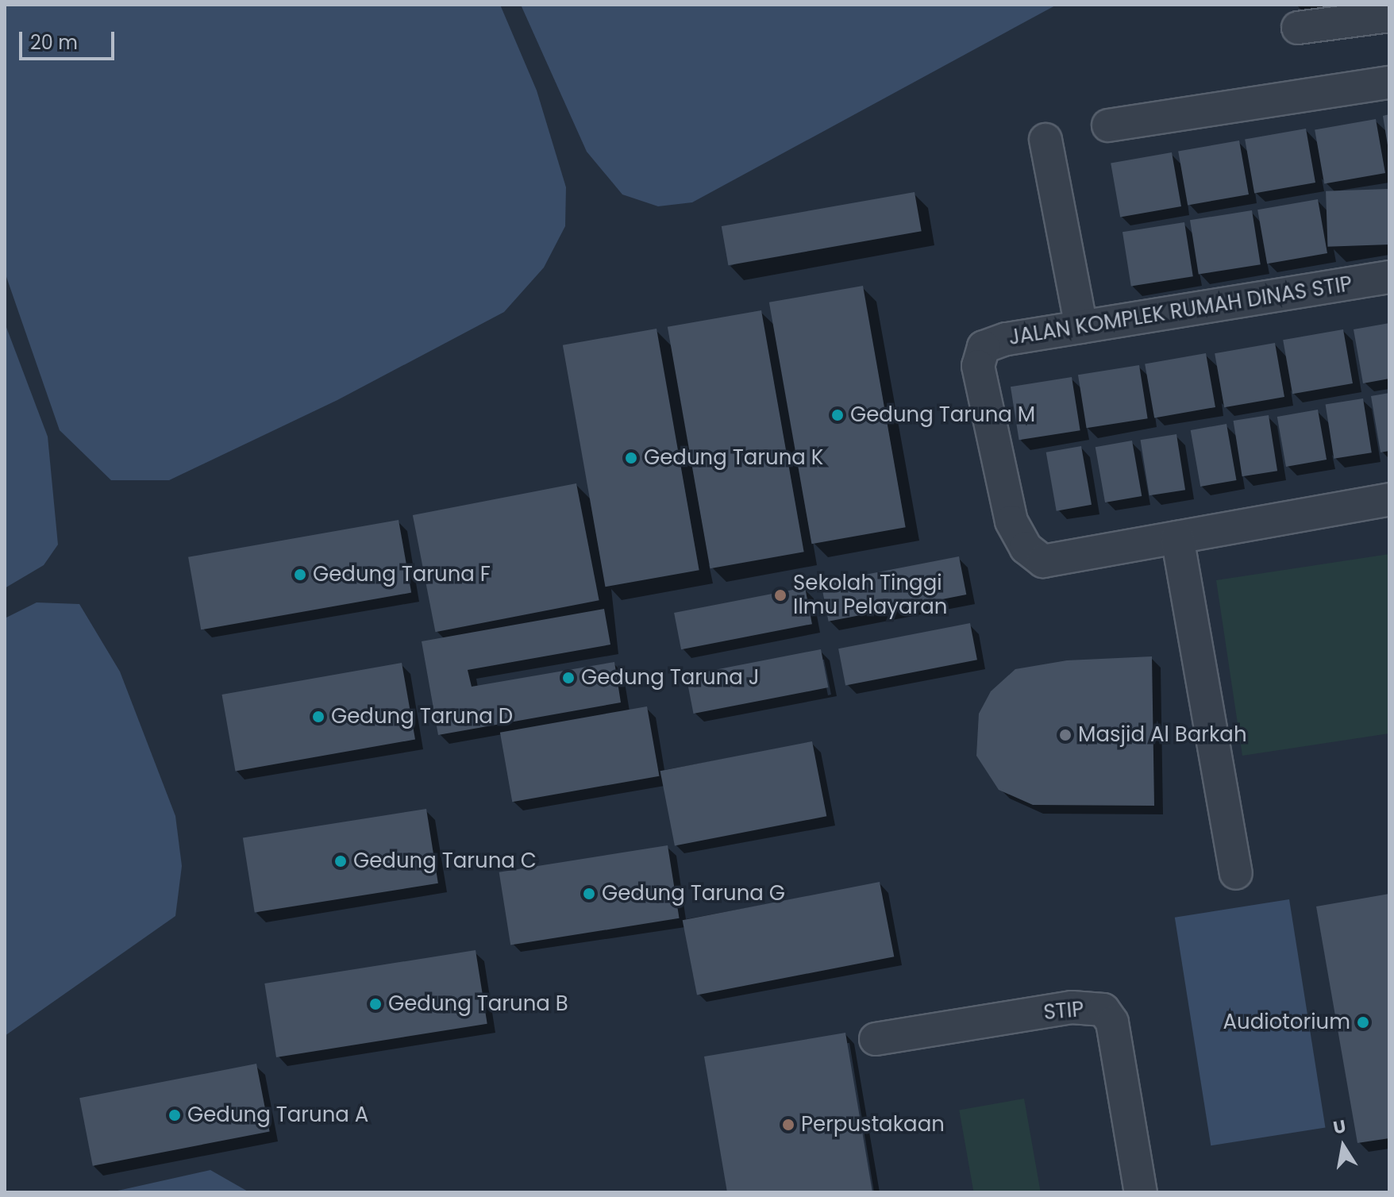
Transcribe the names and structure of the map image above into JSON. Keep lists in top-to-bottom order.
{
  "streets": {
    "street": ["JALAN KOMPLEK RUMAH DINAS STIP", "STIP"]
  },
  "places": [
    "Gedung Taruna M",
    "Gedung Taruna K",
    "Gedung Taruna F",
    "Sekolah Tinggi Ilmu Pelayaran",
    "Gedung Taruna J",
    "Gedung Taruna D",
    "Masjid Al Barkah",
    "Gedung Taruna C",
    "Gedung Taruna G",
    "Gedung Taruna B",
    "Audiotorium",
    "Gedung Taruna A",
    "Perpustakaan"
  ],
  "scale_bar": "20 m",
  "north": "top"
}
